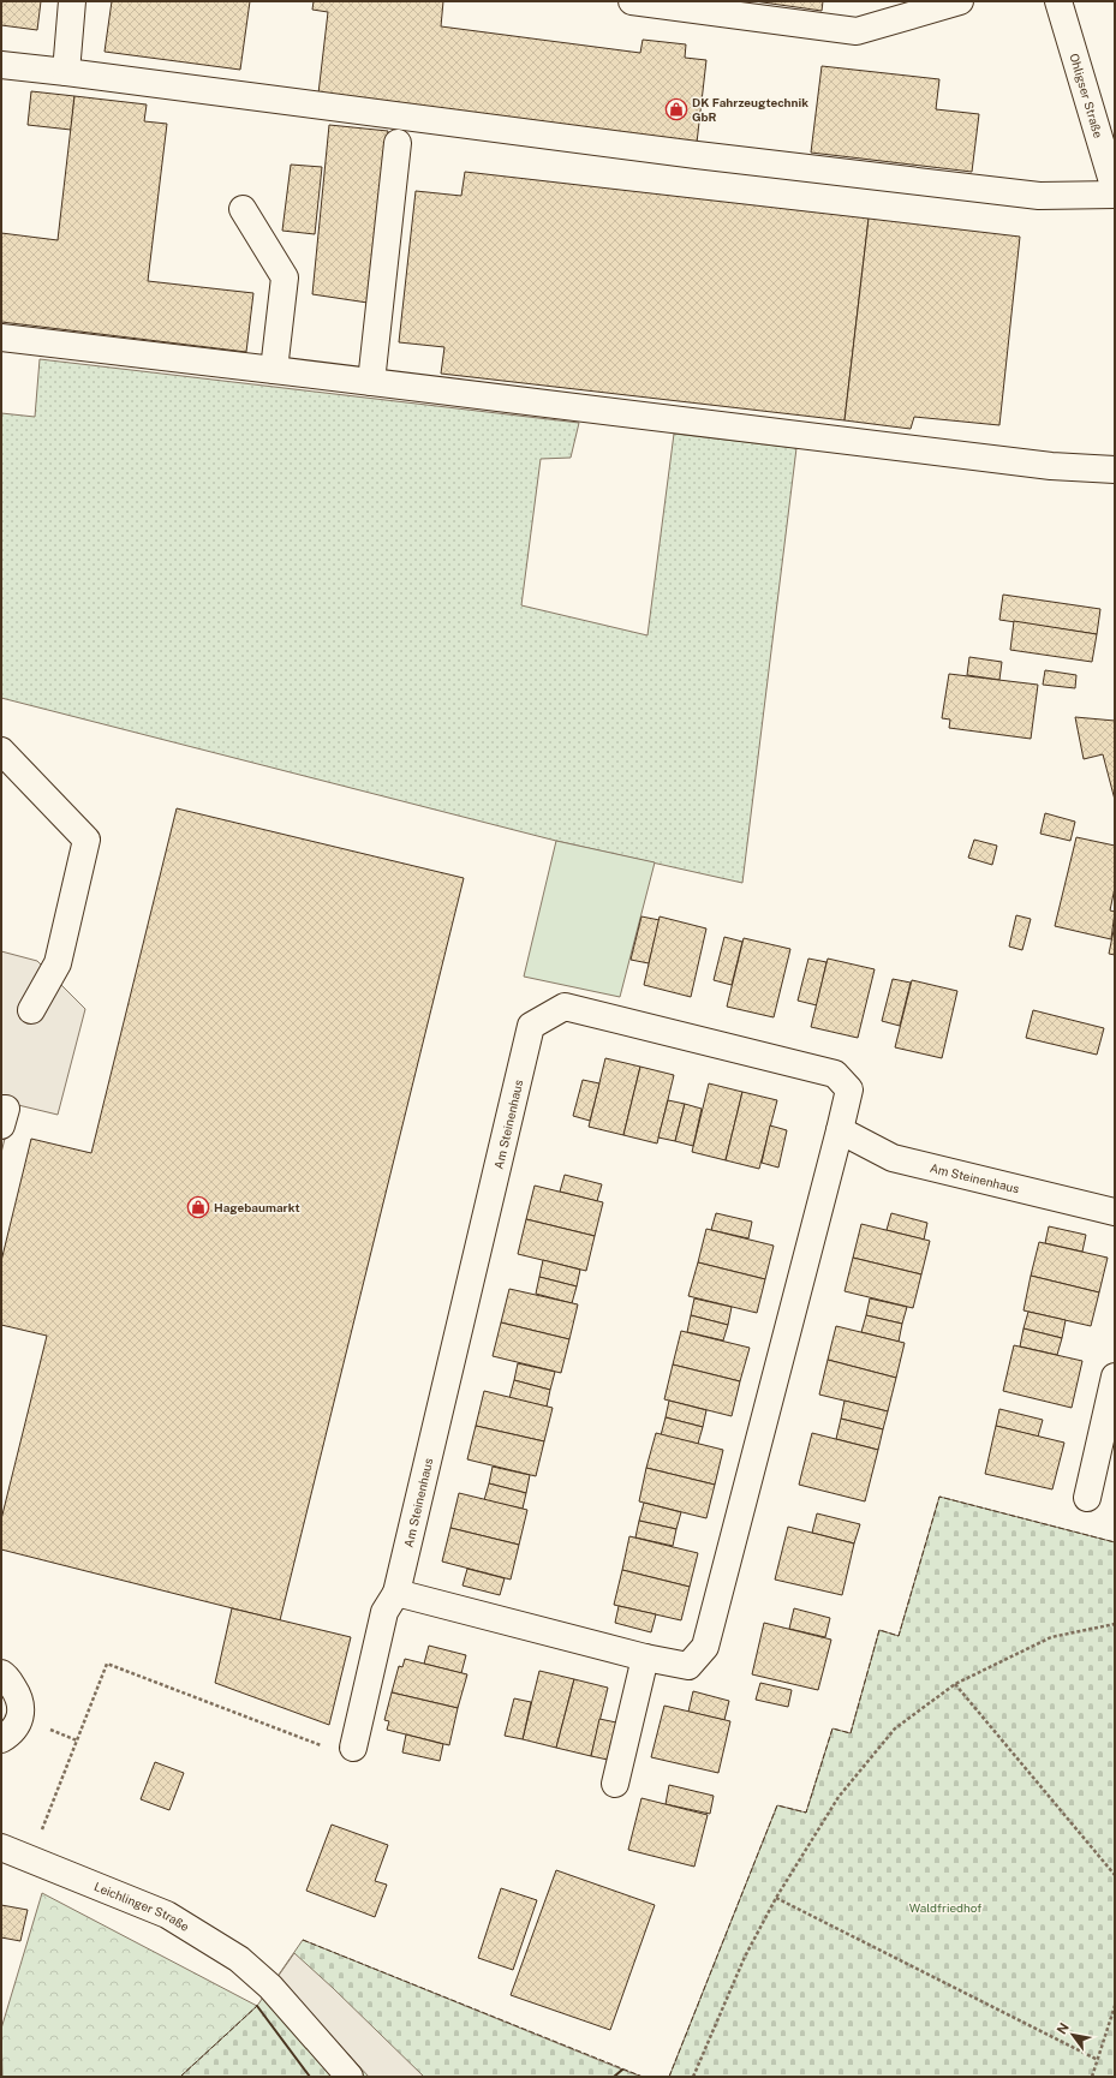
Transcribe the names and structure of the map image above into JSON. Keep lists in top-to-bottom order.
{
  "streets": {
    "street": ["Ohligser Straße", "Am Steinenhaus", "Leichlinger Straße"]
  },
  "parks": ["Waldfriedhof"],
  "places": {
    "shop": ["DK Fahrzeugtechnik GbR", "Hagebaumarkt"]
  },
  "north": "top left"
}
